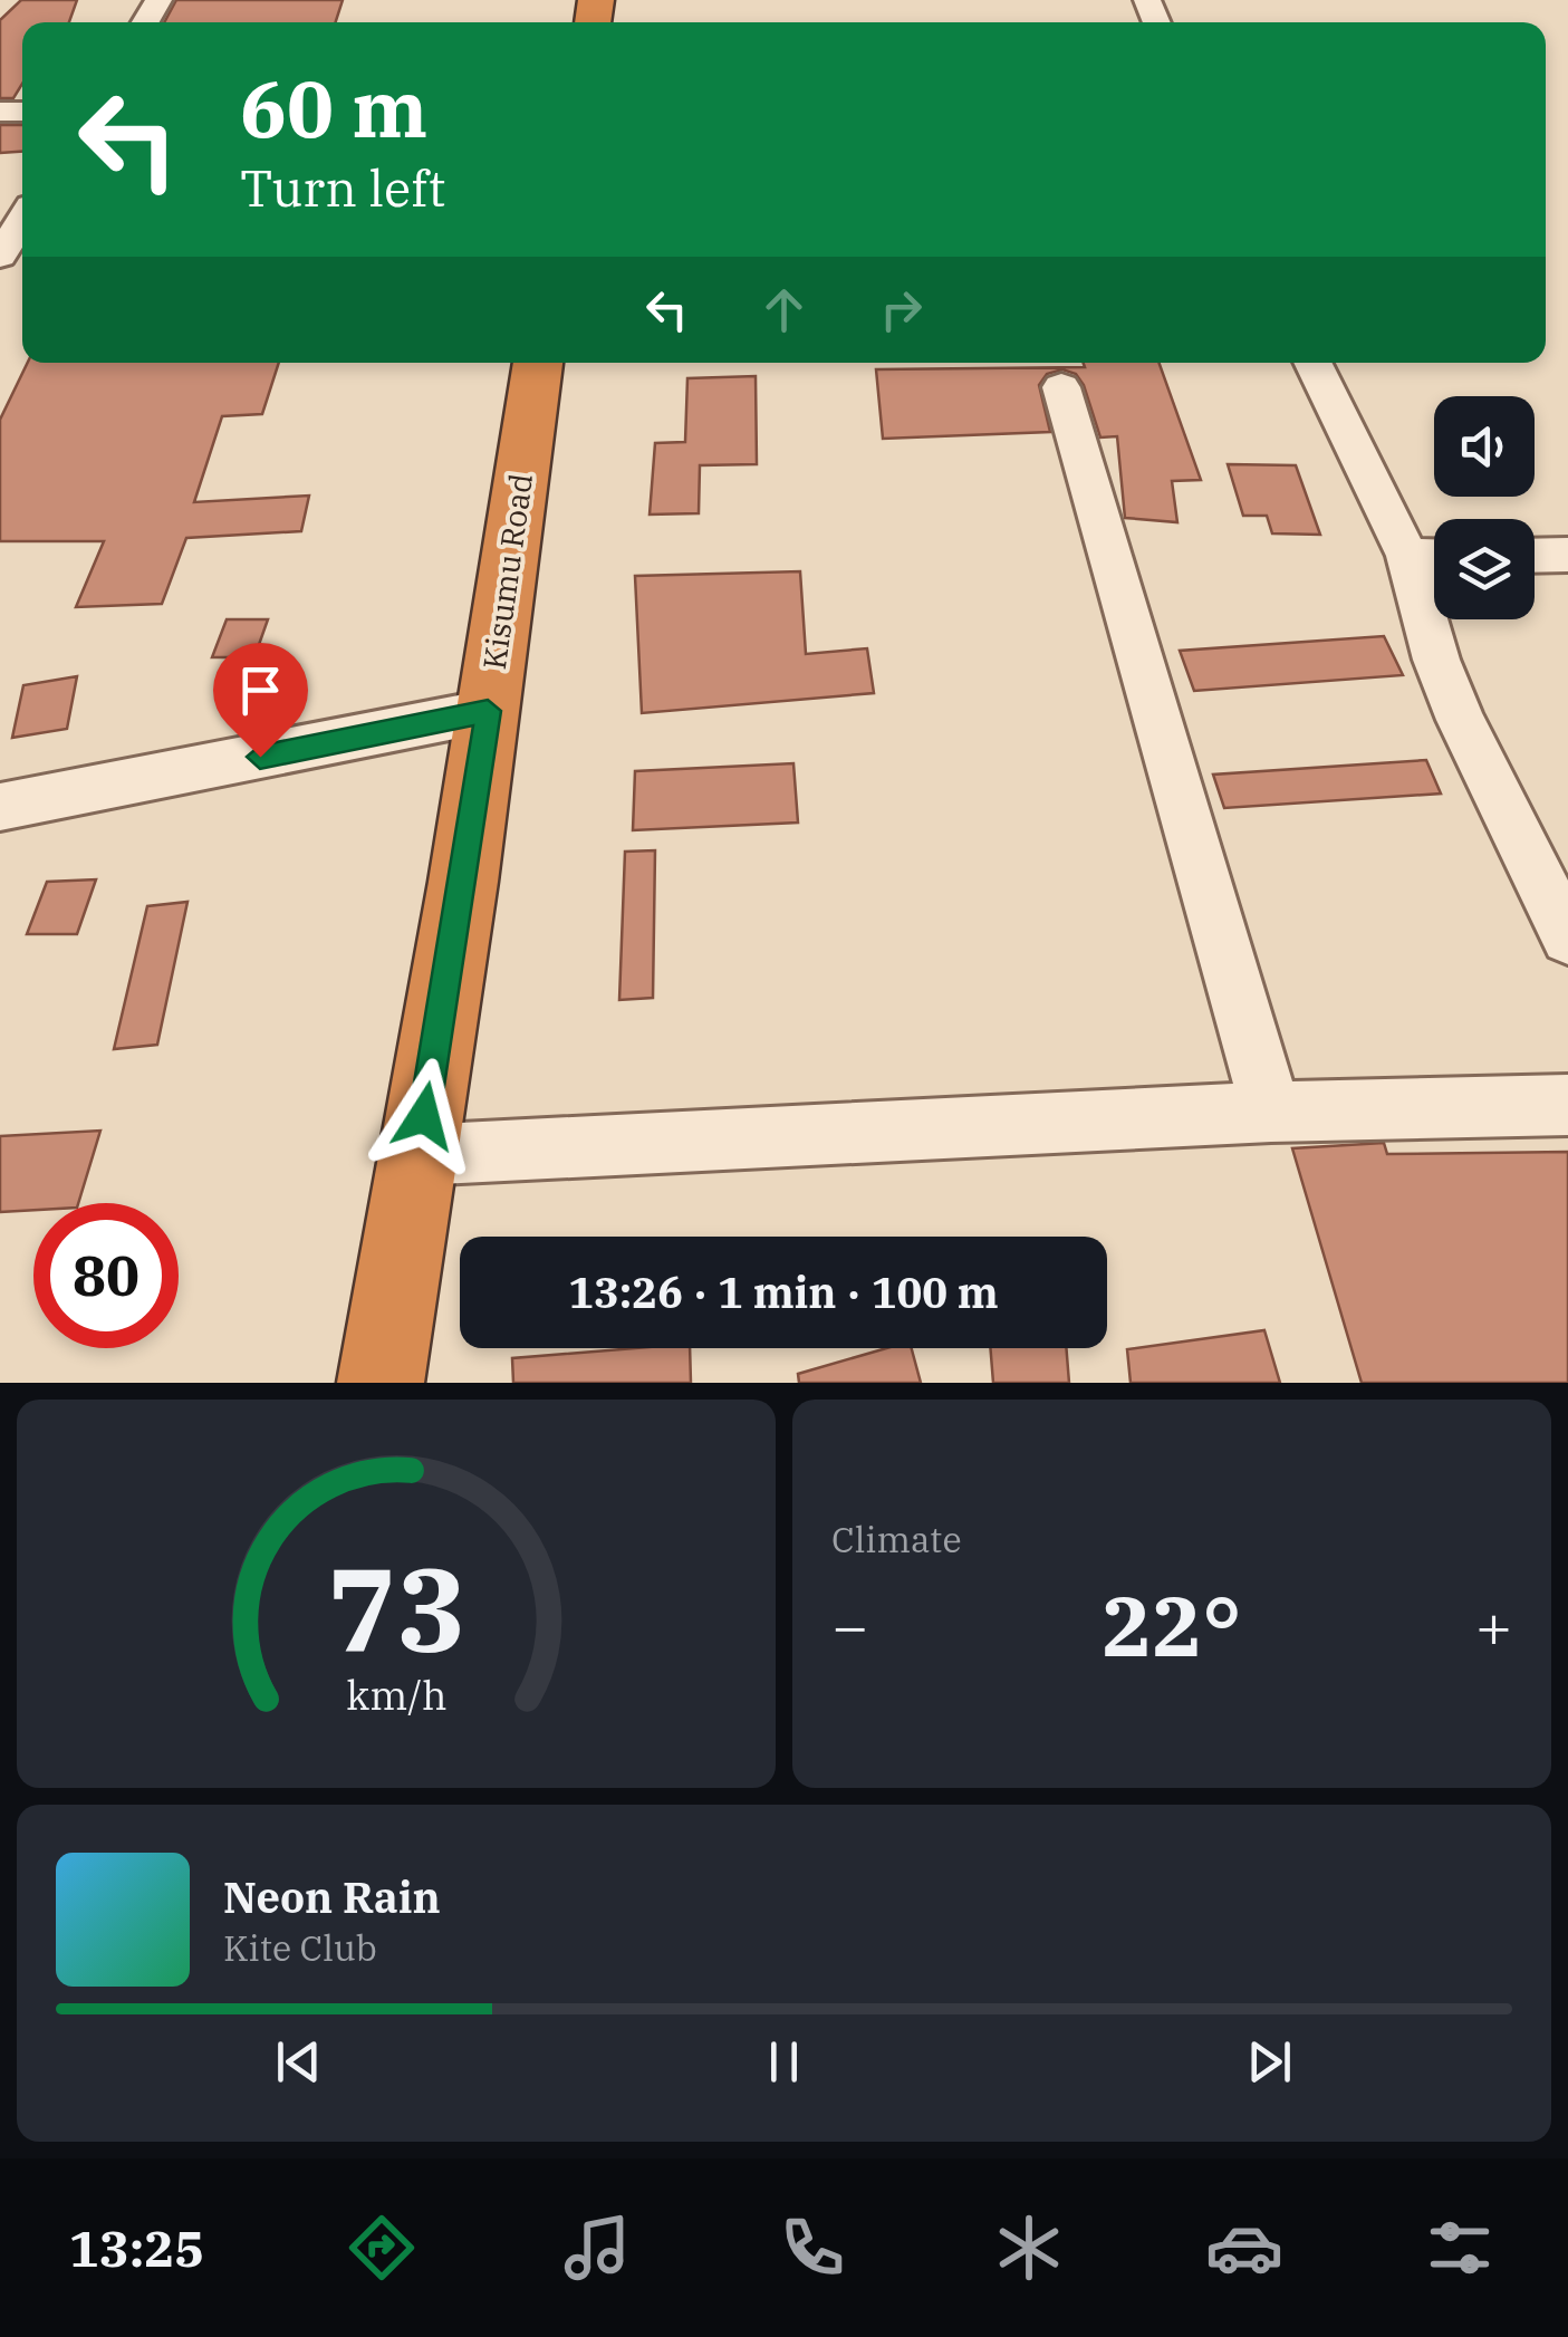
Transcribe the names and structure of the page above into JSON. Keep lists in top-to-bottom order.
{
  "streets": {
    "highway": ["Kisumu Road"]
  },
  "page": {
    "turn": ["60 m", "Turn left"],
    "limit": "80",
    "trip": "13:26 · 1 min · 100 m",
    "tile": "Climate",
    "heat": ["−", "22°", "+"],
    "song": ["Neon Rain", "Kite Club"],
    "tabs": "13:25",
    "gauge": ["73", "km/h"]
  }
}
